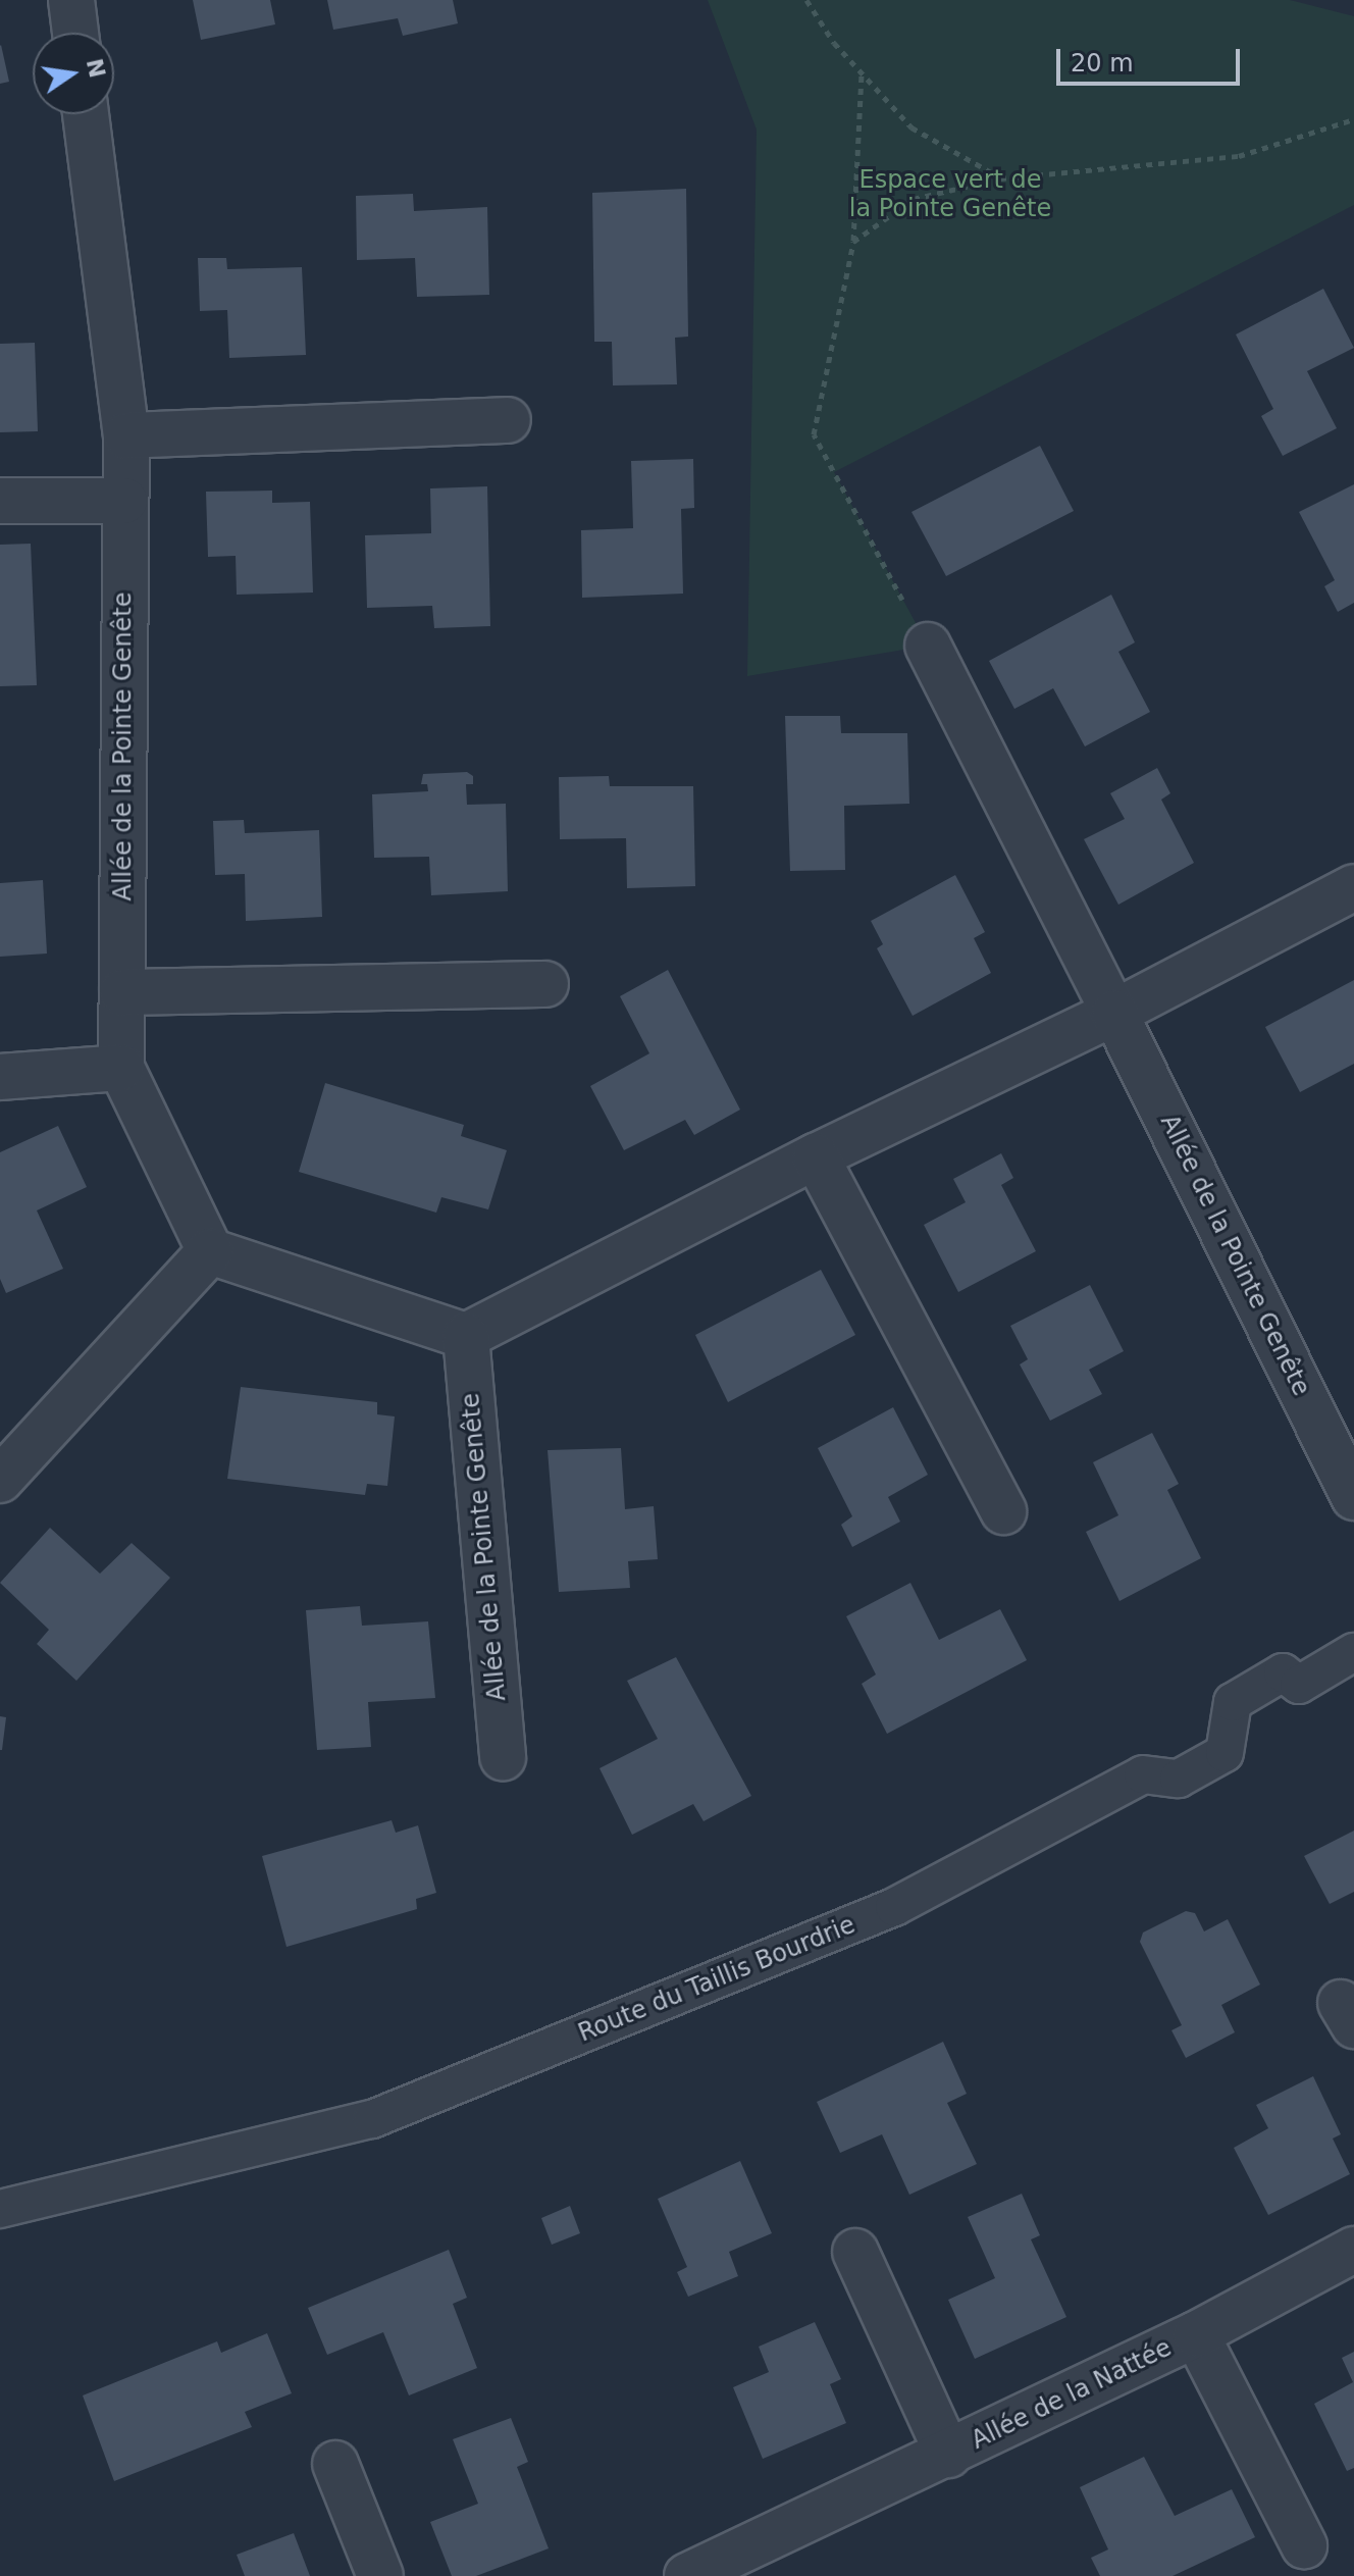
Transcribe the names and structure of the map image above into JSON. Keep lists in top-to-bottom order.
{
  "streets": {
    "street": ["Allée de la Pointe Genête", "Route du Taillis Bourdrie", "Allée de la Nattée"]
  },
  "parks": ["Espace vert de la Pointe Genête"],
  "scale_bar": "20 m",
  "north": "right"
}
